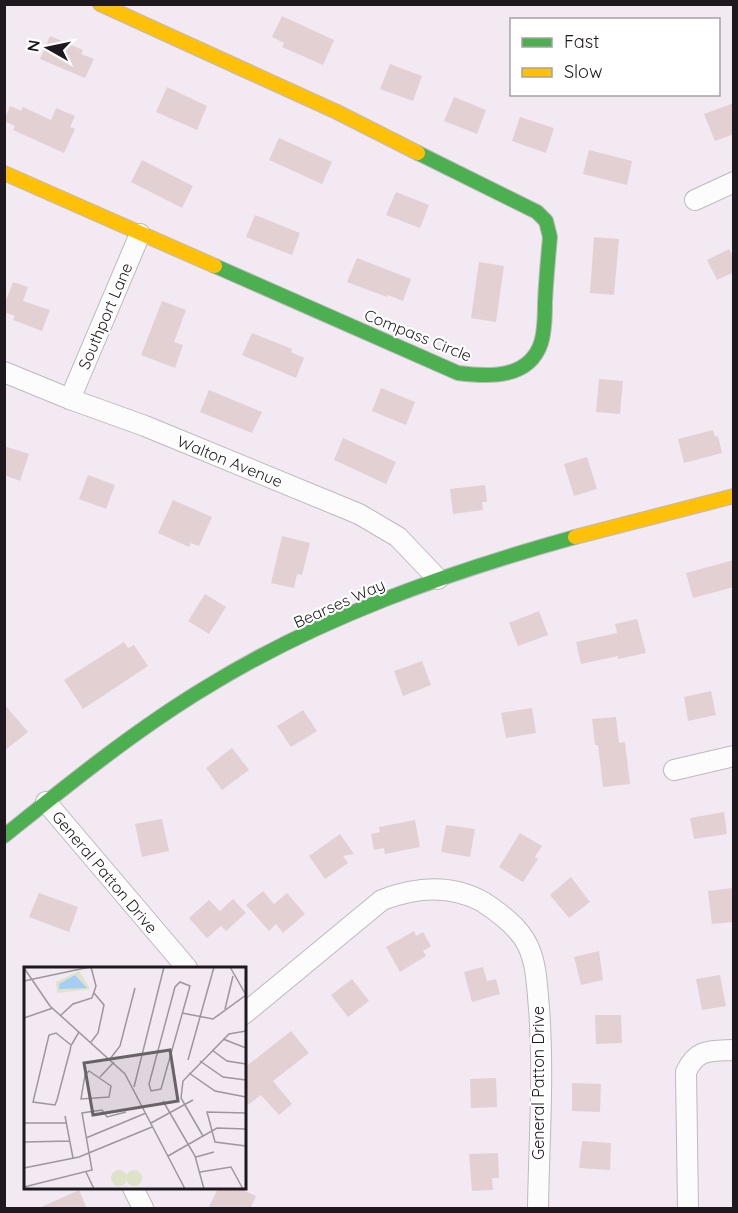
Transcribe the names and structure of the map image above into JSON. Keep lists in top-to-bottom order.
{
  "streets": {
    "street": [
      "Southport Lane",
      "Compass Circle",
      "Walton Avenue",
      "Bearses Way",
      "General Patton Drive"
    ]
  },
  "crossings": [
    ["Southport Lane", "Compass Circle"],
    ["Southport Lane", "Walton Avenue"],
    ["Walton Avenue", "Bearses Way"],
    ["Bearses Way", "General Patton Drive"]
  ],
  "legend": ["Fast", "Slow"],
  "north": "left"
}
